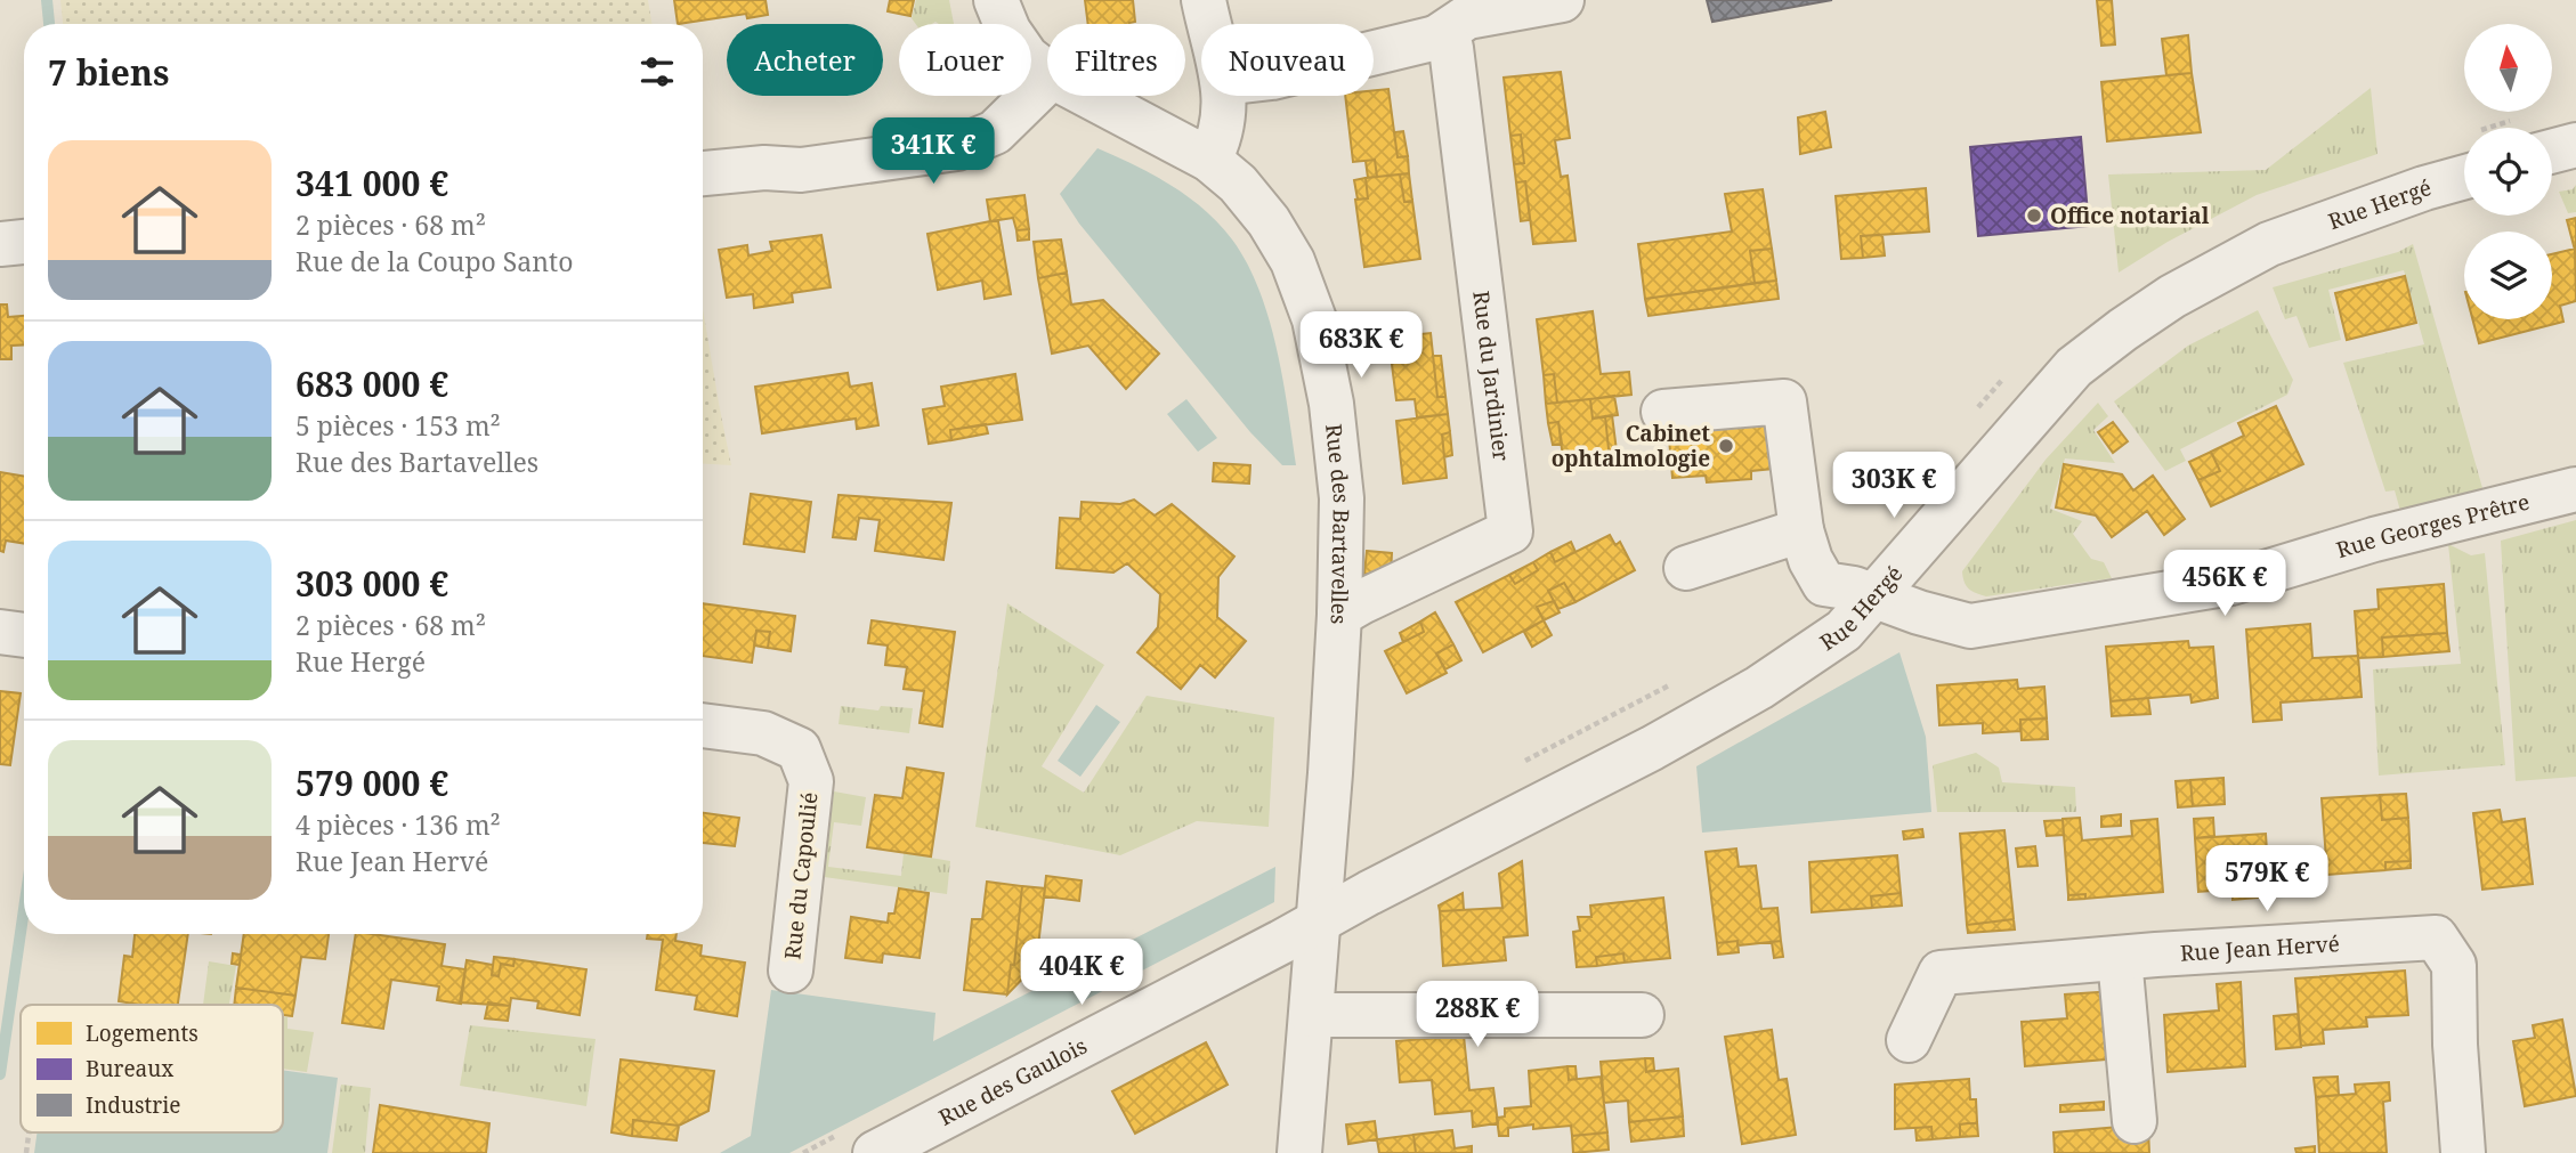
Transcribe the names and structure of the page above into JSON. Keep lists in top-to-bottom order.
{
  "streets": {
    "street": [
      "Rue Hergé",
      "Rue du Jardinier",
      "Rue des Bartavelles",
      "Rue Georges Prêtre",
      "Rue du Capoulié",
      "Rue Jean Hervé",
      "Rue des Gaulois"
    ]
  },
  "crossings": [
    ["Rue Hergé", "Rue des Bartavelles"],
    ["Rue Hergé", "Rue Georges Prêtre"],
    ["Rue Hergé", "Rue des Gaulois"],
    ["Rue du Jardinier", "Rue des Bartavelles"],
    ["Rue des Bartavelles", "Rue des Gaulois"]
  ],
  "places": ["Office notarial", "Cabinet ophtalmologie"],
  "legend": ["Logements", "Bureaux", "Industrie"],
  "north": "top",
  "page": {
    "chip": [
      "Acheter",
      "Louer",
      "Filtres",
      "Nouveau"
    ],
    "heading": "7 biens",
    "price": [
      "341K €",
      "683K €",
      "303K €",
      "456K €",
      "579K €",
      "404K €",
      "288K €"
    ],
    "list": [
      {
        "name": "341 000 €",
        "note": "2 pièces · 68 m² · Rue de la Coupo Santo"
      },
      {
        "name": "683 000 €",
        "note": "5 pièces · 153 m² · Rue des Bartavelles"
      },
      {
        "name": "303 000 €",
        "note": "2 pièces · 68 m² · Rue Hergé"
      },
      {
        "name": "579 000 €",
        "note": "4 pièces · 136 m² · Rue Jean Hervé"
      }
    ]
  }
}
